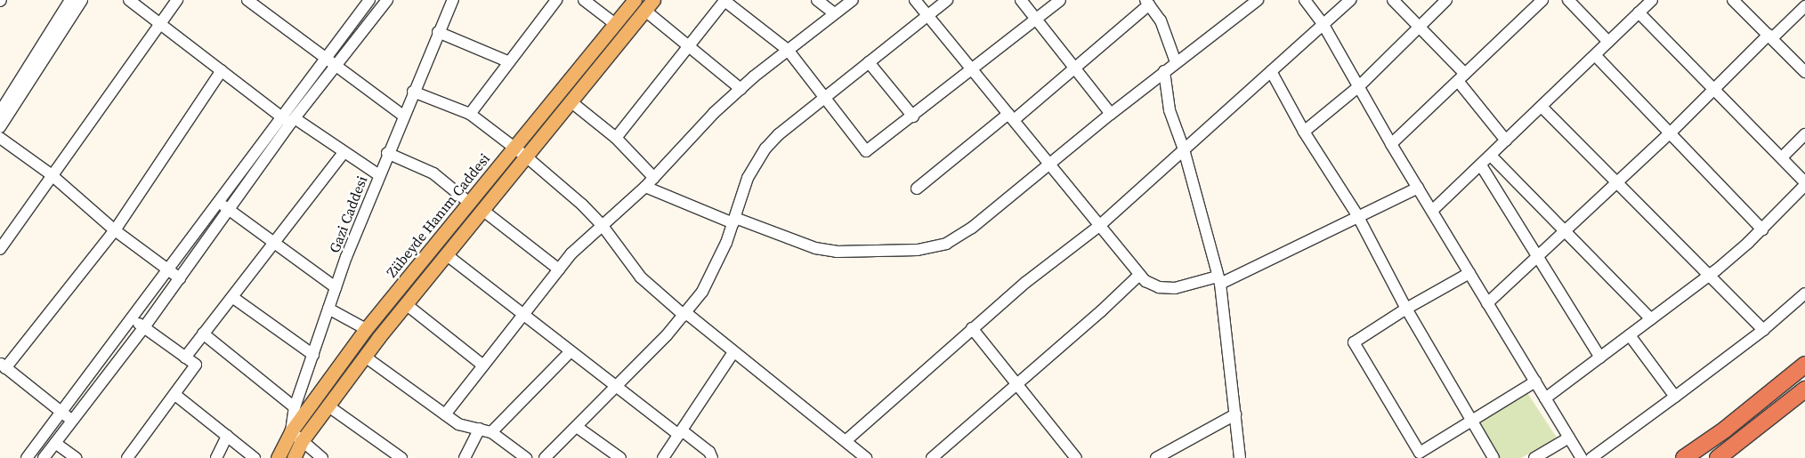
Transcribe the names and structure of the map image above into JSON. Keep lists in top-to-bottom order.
{
  "streets": {
    "main road": ["Zübeyde Hanım Caddesi"],
    "street": ["Gazi Caddesi"]
  },
  "crossings": [
    ["Gazi Caddesi", "Zübeyde Hanım Caddesi"]
  ]
}
